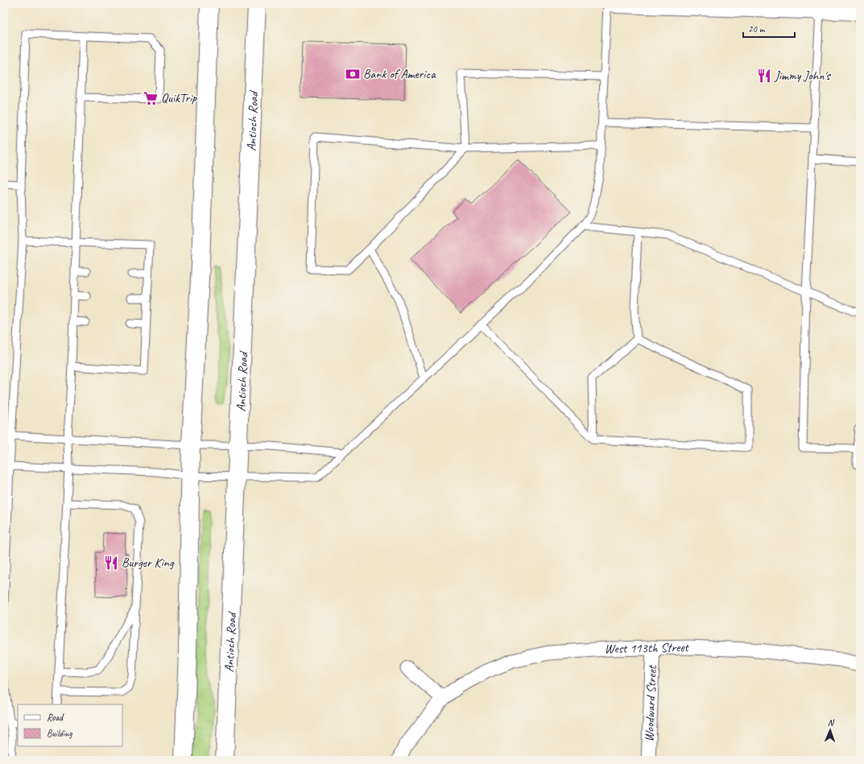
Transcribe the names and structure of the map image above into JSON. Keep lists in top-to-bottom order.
{
  "streets": {
    "main road": ["Antioch Road"],
    "street": ["West 113th Street", "Woodward Street"]
  },
  "crossings": [
    ["West 113th Street", "Woodward Street"]
  ],
  "places": {
    "bank": ["Bank of America"],
    "restaurant": ["Jimmy John's", "Burger King"],
    "supermarket": ["QuikTrip"]
  },
  "legend": ["Road", "Building"],
  "scale_bar": "20 m",
  "north": "top"
}
